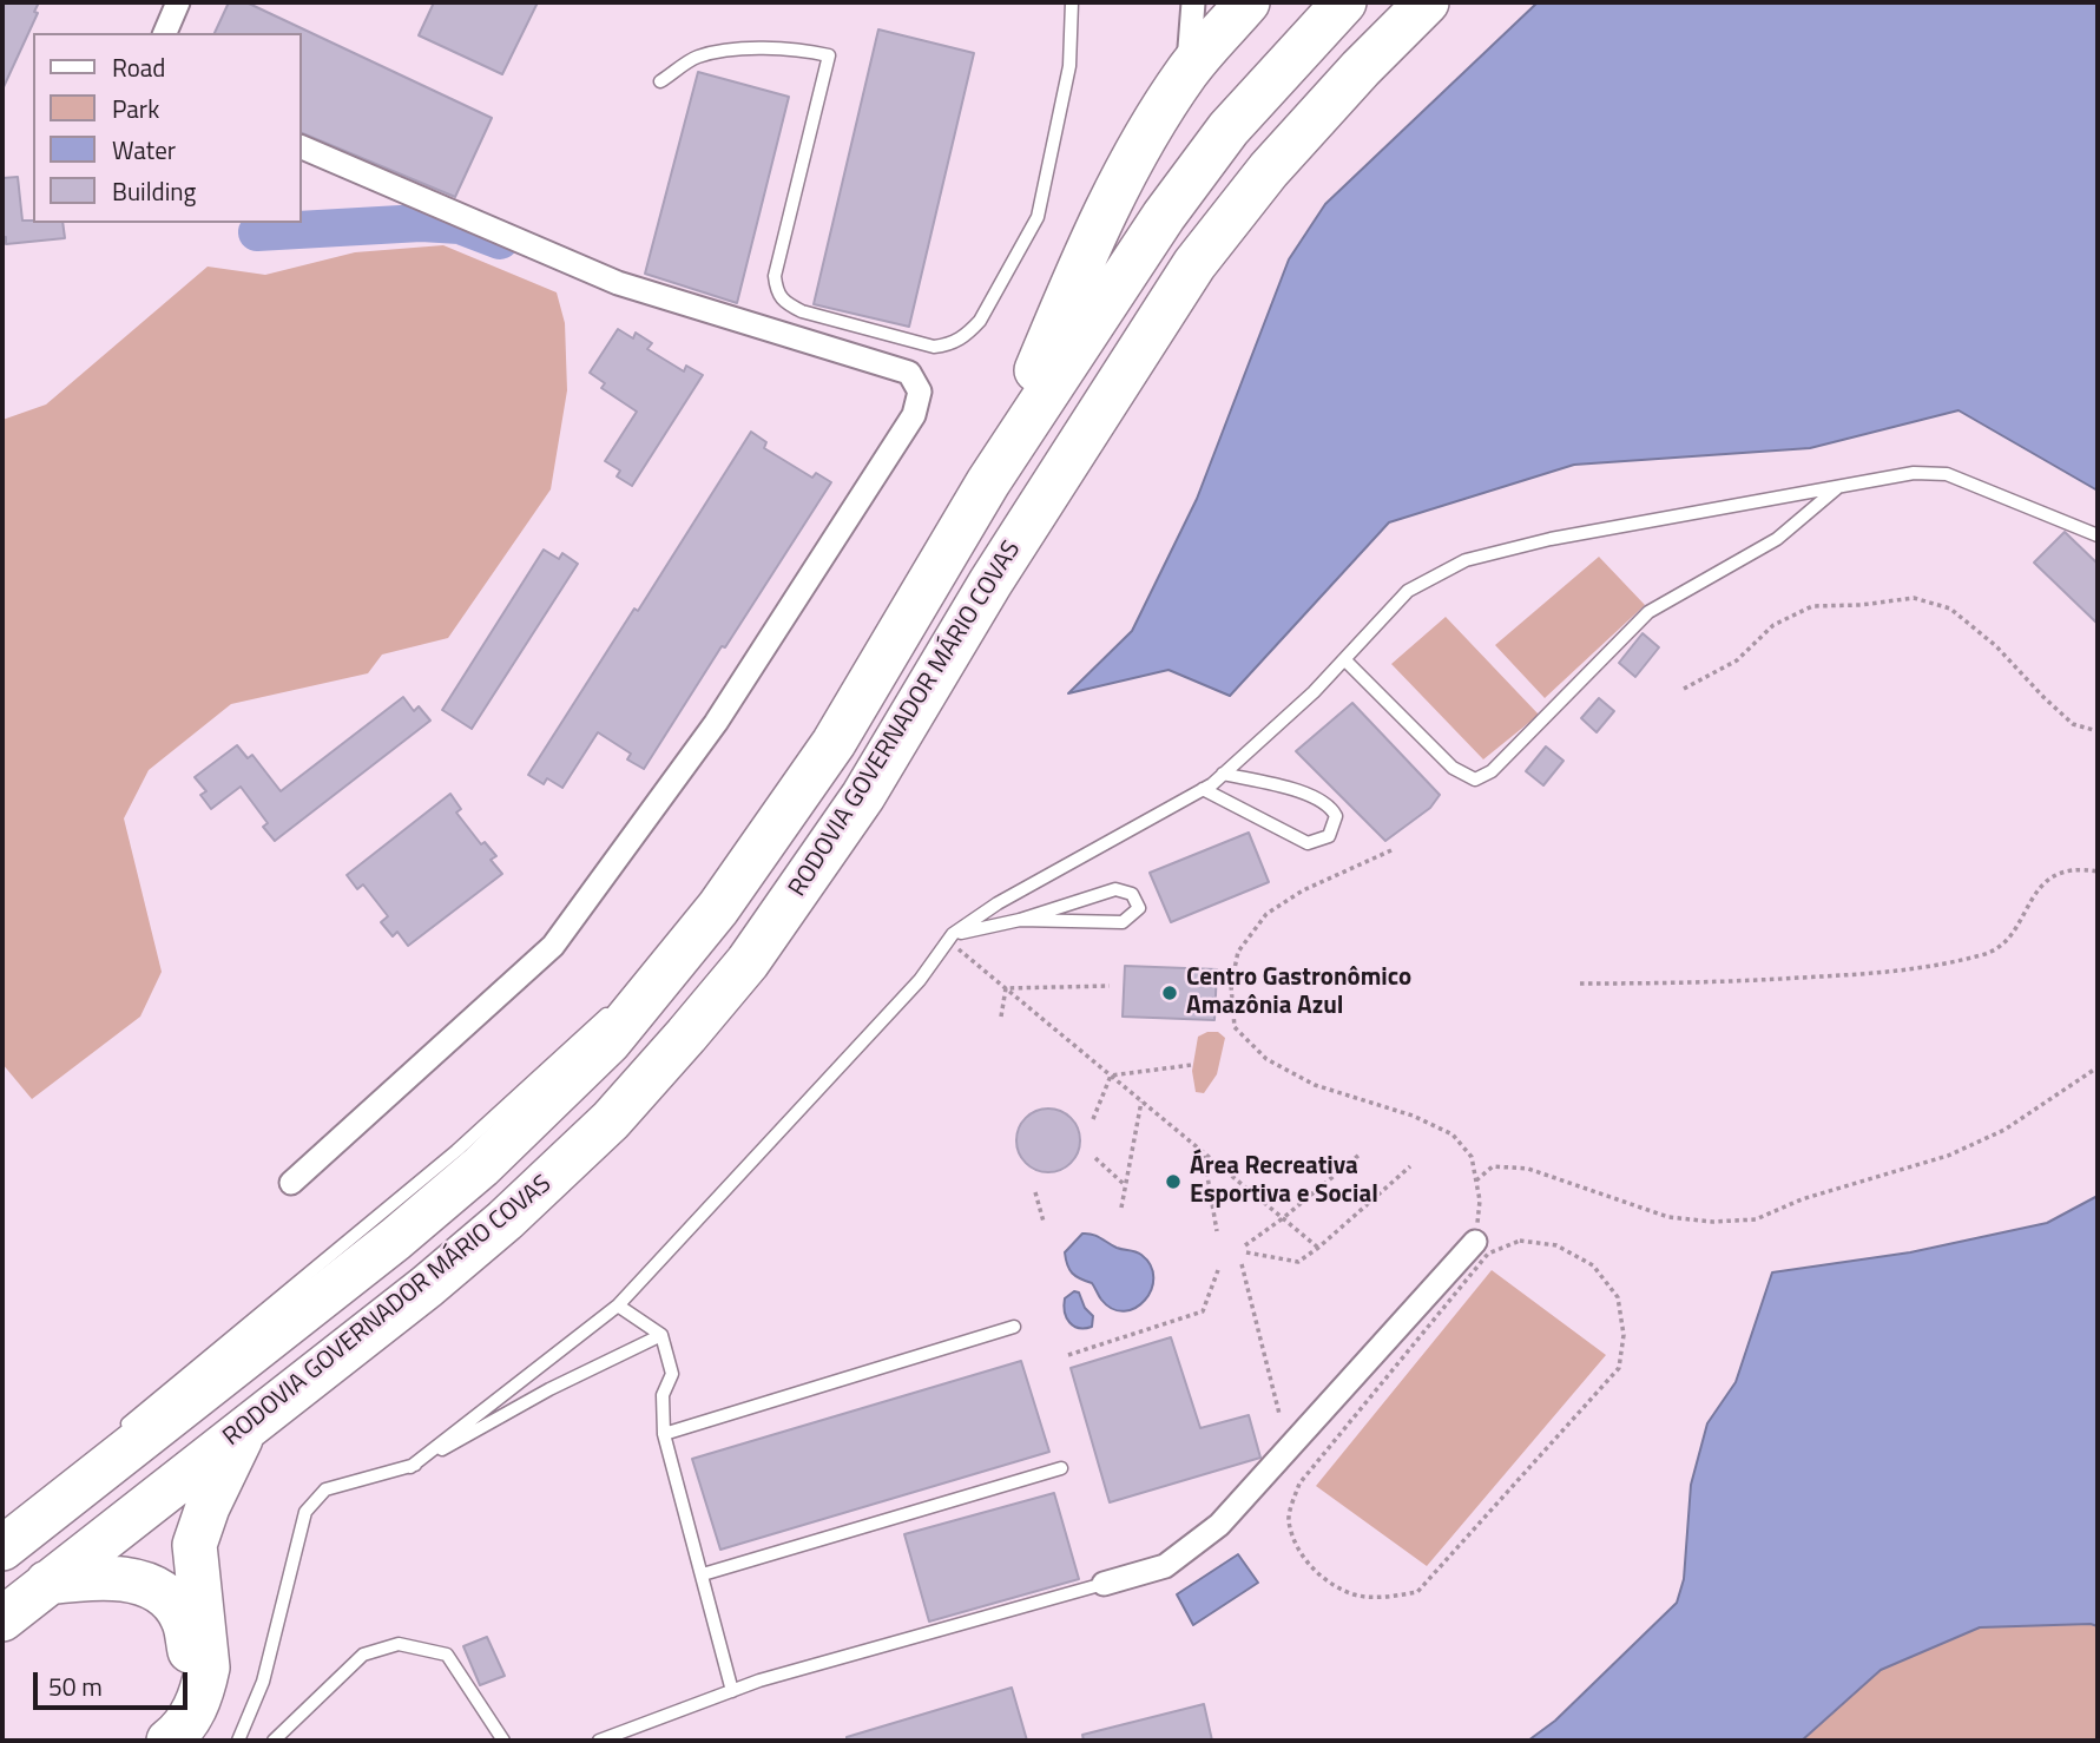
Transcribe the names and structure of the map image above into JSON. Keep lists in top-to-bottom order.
{
  "streets": {
    "highway": ["RODOVIA GOVERNADOR MÁRIO COVAS"]
  },
  "places": ["Centro Gastronômico Amazônia Azul", "Área Recreativa Esportiva e Social"],
  "legend": [
    "Road",
    "Park",
    "Water",
    "Building"
  ],
  "scale_bar": "50 m"
}
